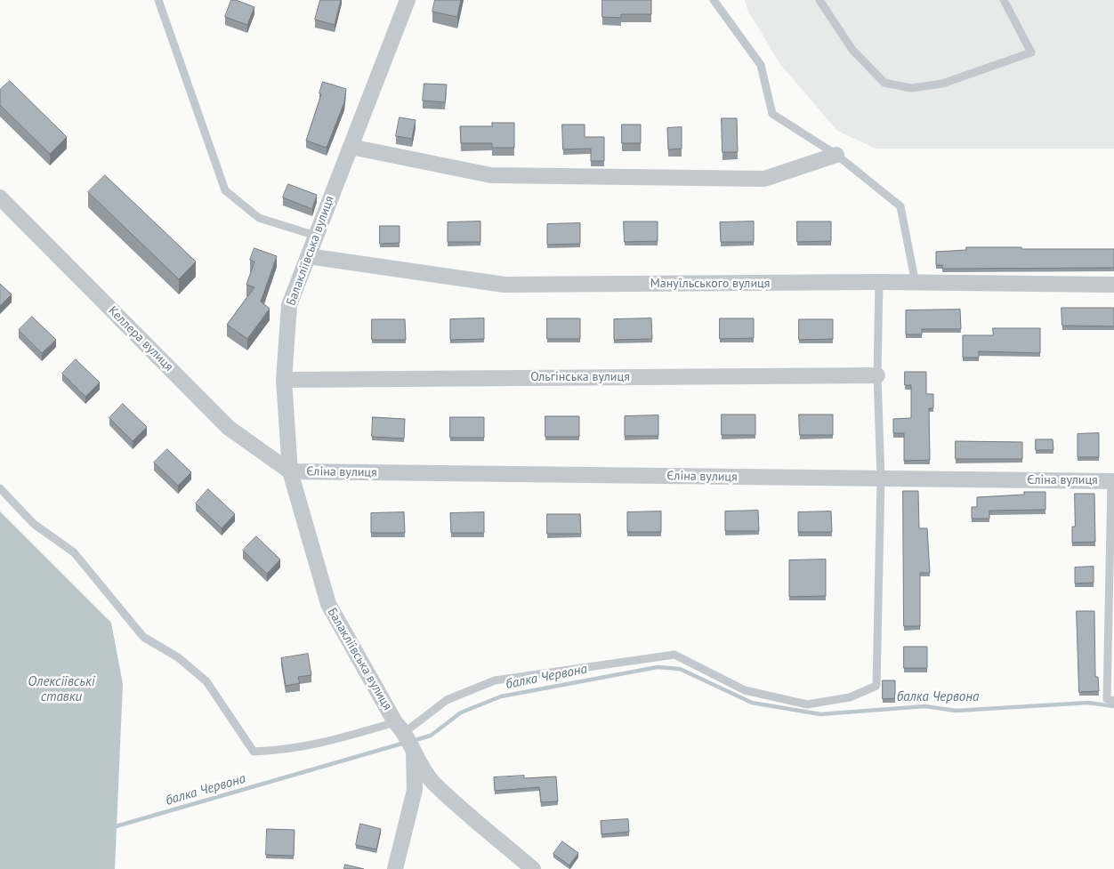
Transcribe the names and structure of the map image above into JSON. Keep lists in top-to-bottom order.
{
  "streets": {
    "street": [
      "Балакліївська вулиця",
      "Мануїльського вулиця",
      "Келлера вулиця",
      "Ольгінська вулиця",
      "Єліна вулиця"
    ]
  },
  "crossings": [
    ["Балакліївська вулиця", "Мануїльського вулиця"],
    ["Балакліївська вулиця", "Келлера вулиця"],
    ["Балакліївська вулиця", "Ольгінська вулиця"],
    ["Балакліївська вулиця", "Єліна вулиця"],
    ["Келлера вулиця", "Єліна вулиця"]
  ],
  "water": ["балка Червона", "Олексіївські ставки"]
}
